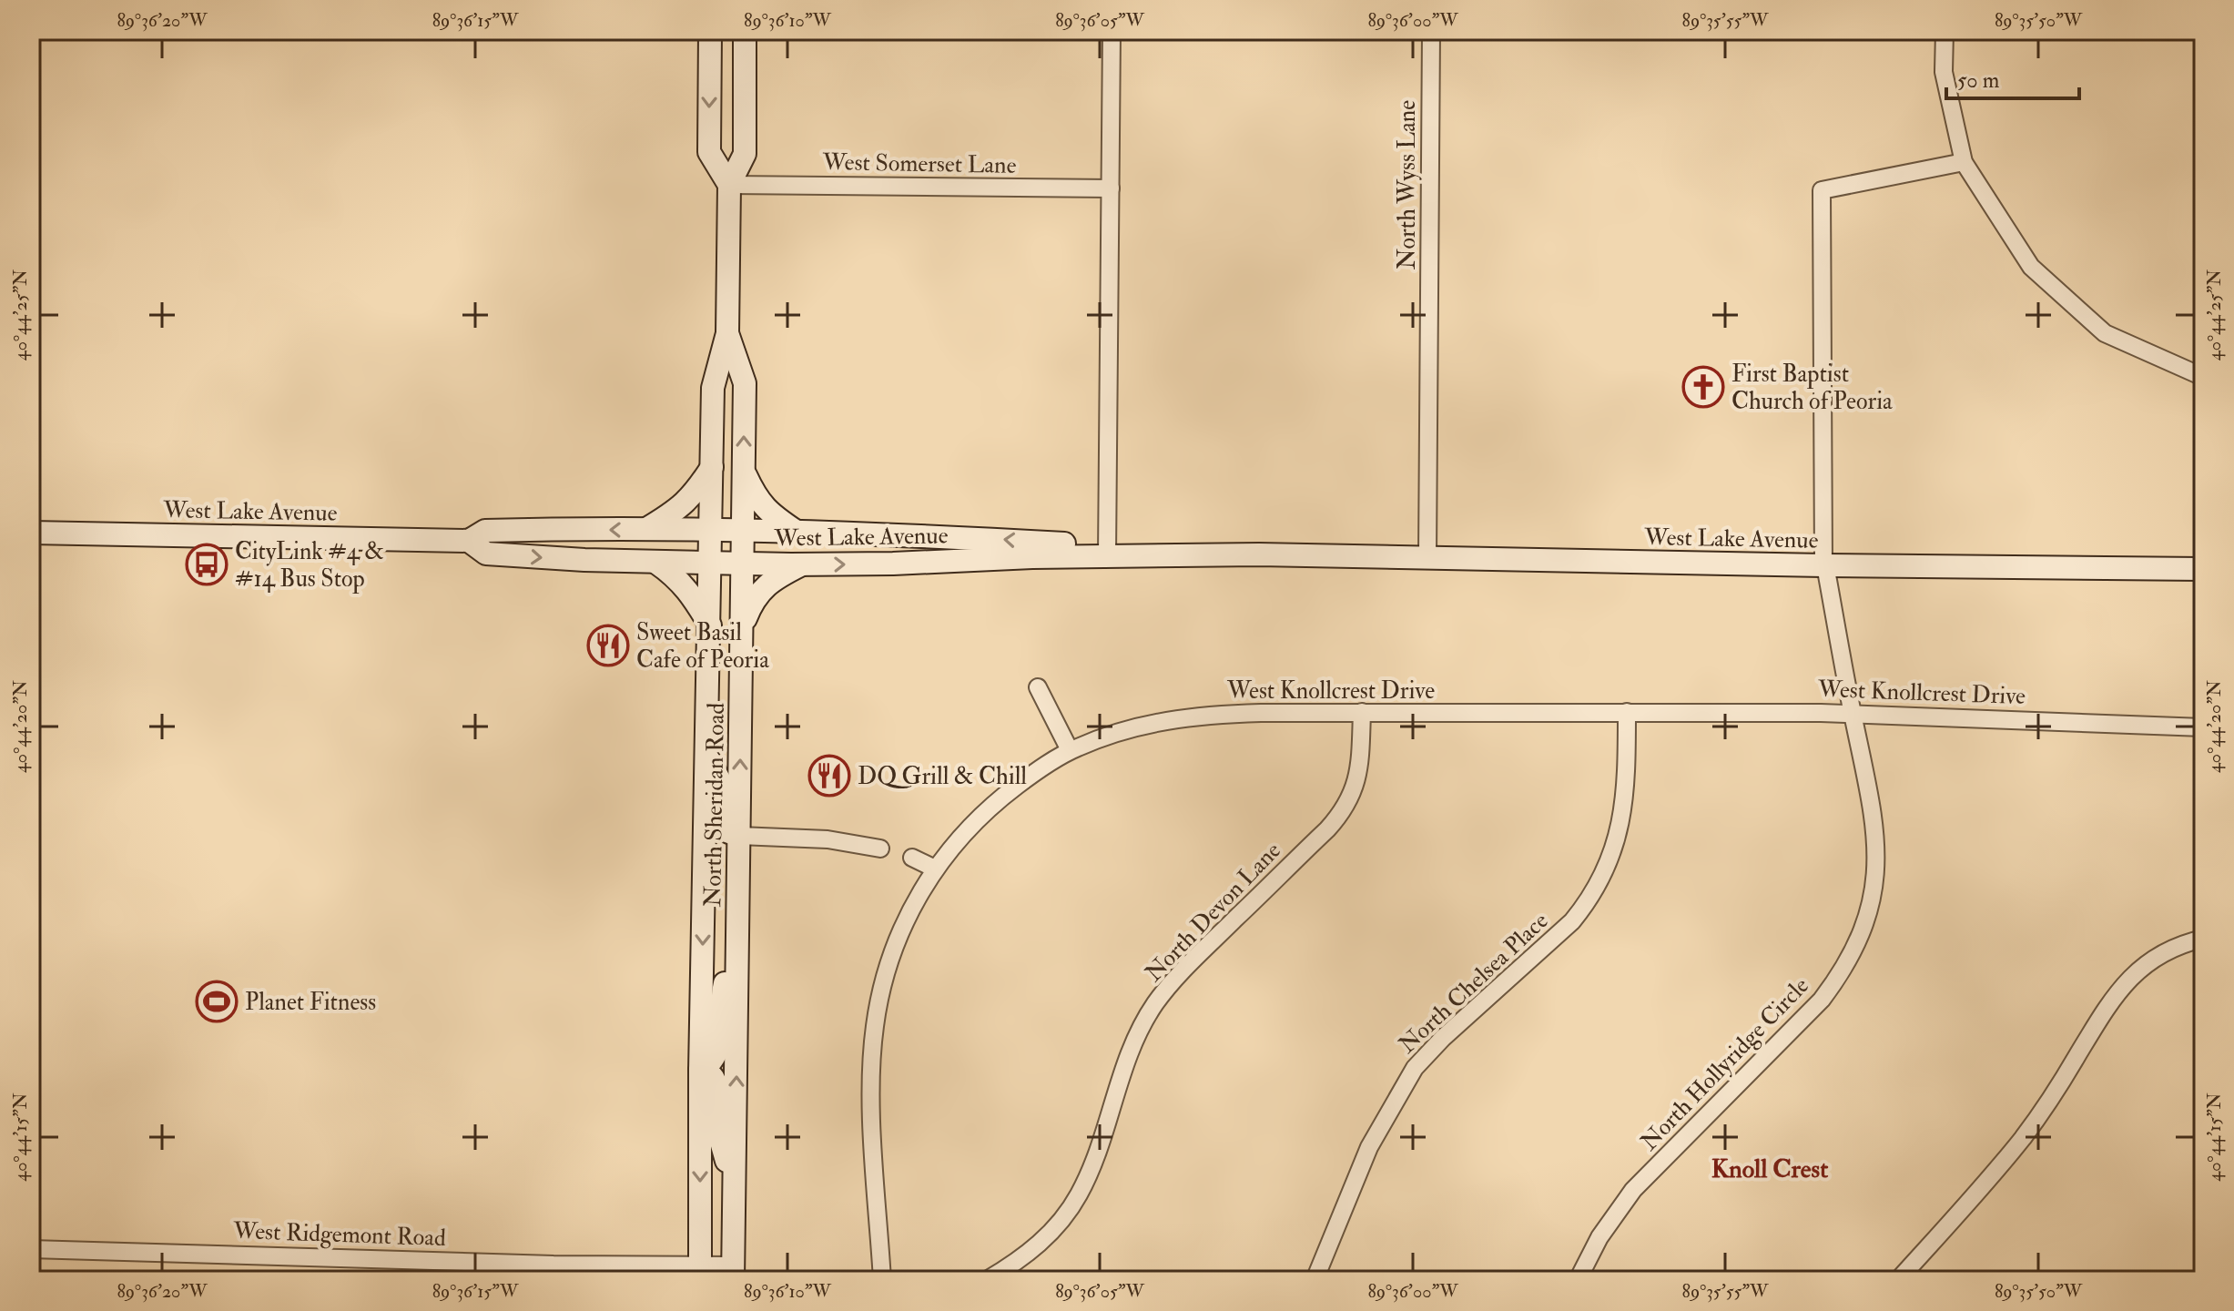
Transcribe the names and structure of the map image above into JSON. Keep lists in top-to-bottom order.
{
  "streets": {
    "main road": ["West Lake Avenue", "North Sheridan Road"],
    "street": [
      "West Somerset Lane",
      "North Wyss Lane",
      "West Knollcrest Drive",
      "North Devon Lane",
      "North Chelsea Place",
      "North Hollyridge Circle",
      "West Ridgemont Road"
    ]
  },
  "crossings": [
    ["West Somerset Lane", "North Sheridan Road"],
    ["North Wyss Lane", "West Lake Avenue"],
    ["West Lake Avenue", "North Sheridan Road"],
    ["West Lake Avenue", "North Hollyridge Circle"],
    ["West Knollcrest Drive", "North Devon Lane"],
    ["West Knollcrest Drive", "North Chelsea Place"],
    ["West Knollcrest Drive", "North Hollyridge Circle"],
    ["North Sheridan Road", "West Ridgemont Road"]
  ],
  "districts": ["Knoll Crest"],
  "places": {
    "church": ["First Baptist Church of Peoria"],
    "bus stop": ["CityLink #4 & #14 Bus Stop"],
    "restaurant": ["Sweet Basil Cafe of Peoria", "DQ Grill & Chill"],
    "sports": ["Planet Fitness"]
  },
  "scale_bar": "50 m",
  "coordinates": [
    "89°36'20\"W",
    "89°36'15\"W",
    "89°36'10\"W",
    "89°36'05\"W",
    "89°36'00\"W",
    "89°35'55\"W",
    "89°35'50\"W",
    "40°44'25\"N",
    "40°44'20\"N",
    "40°44'15\"N"
  ]
}
